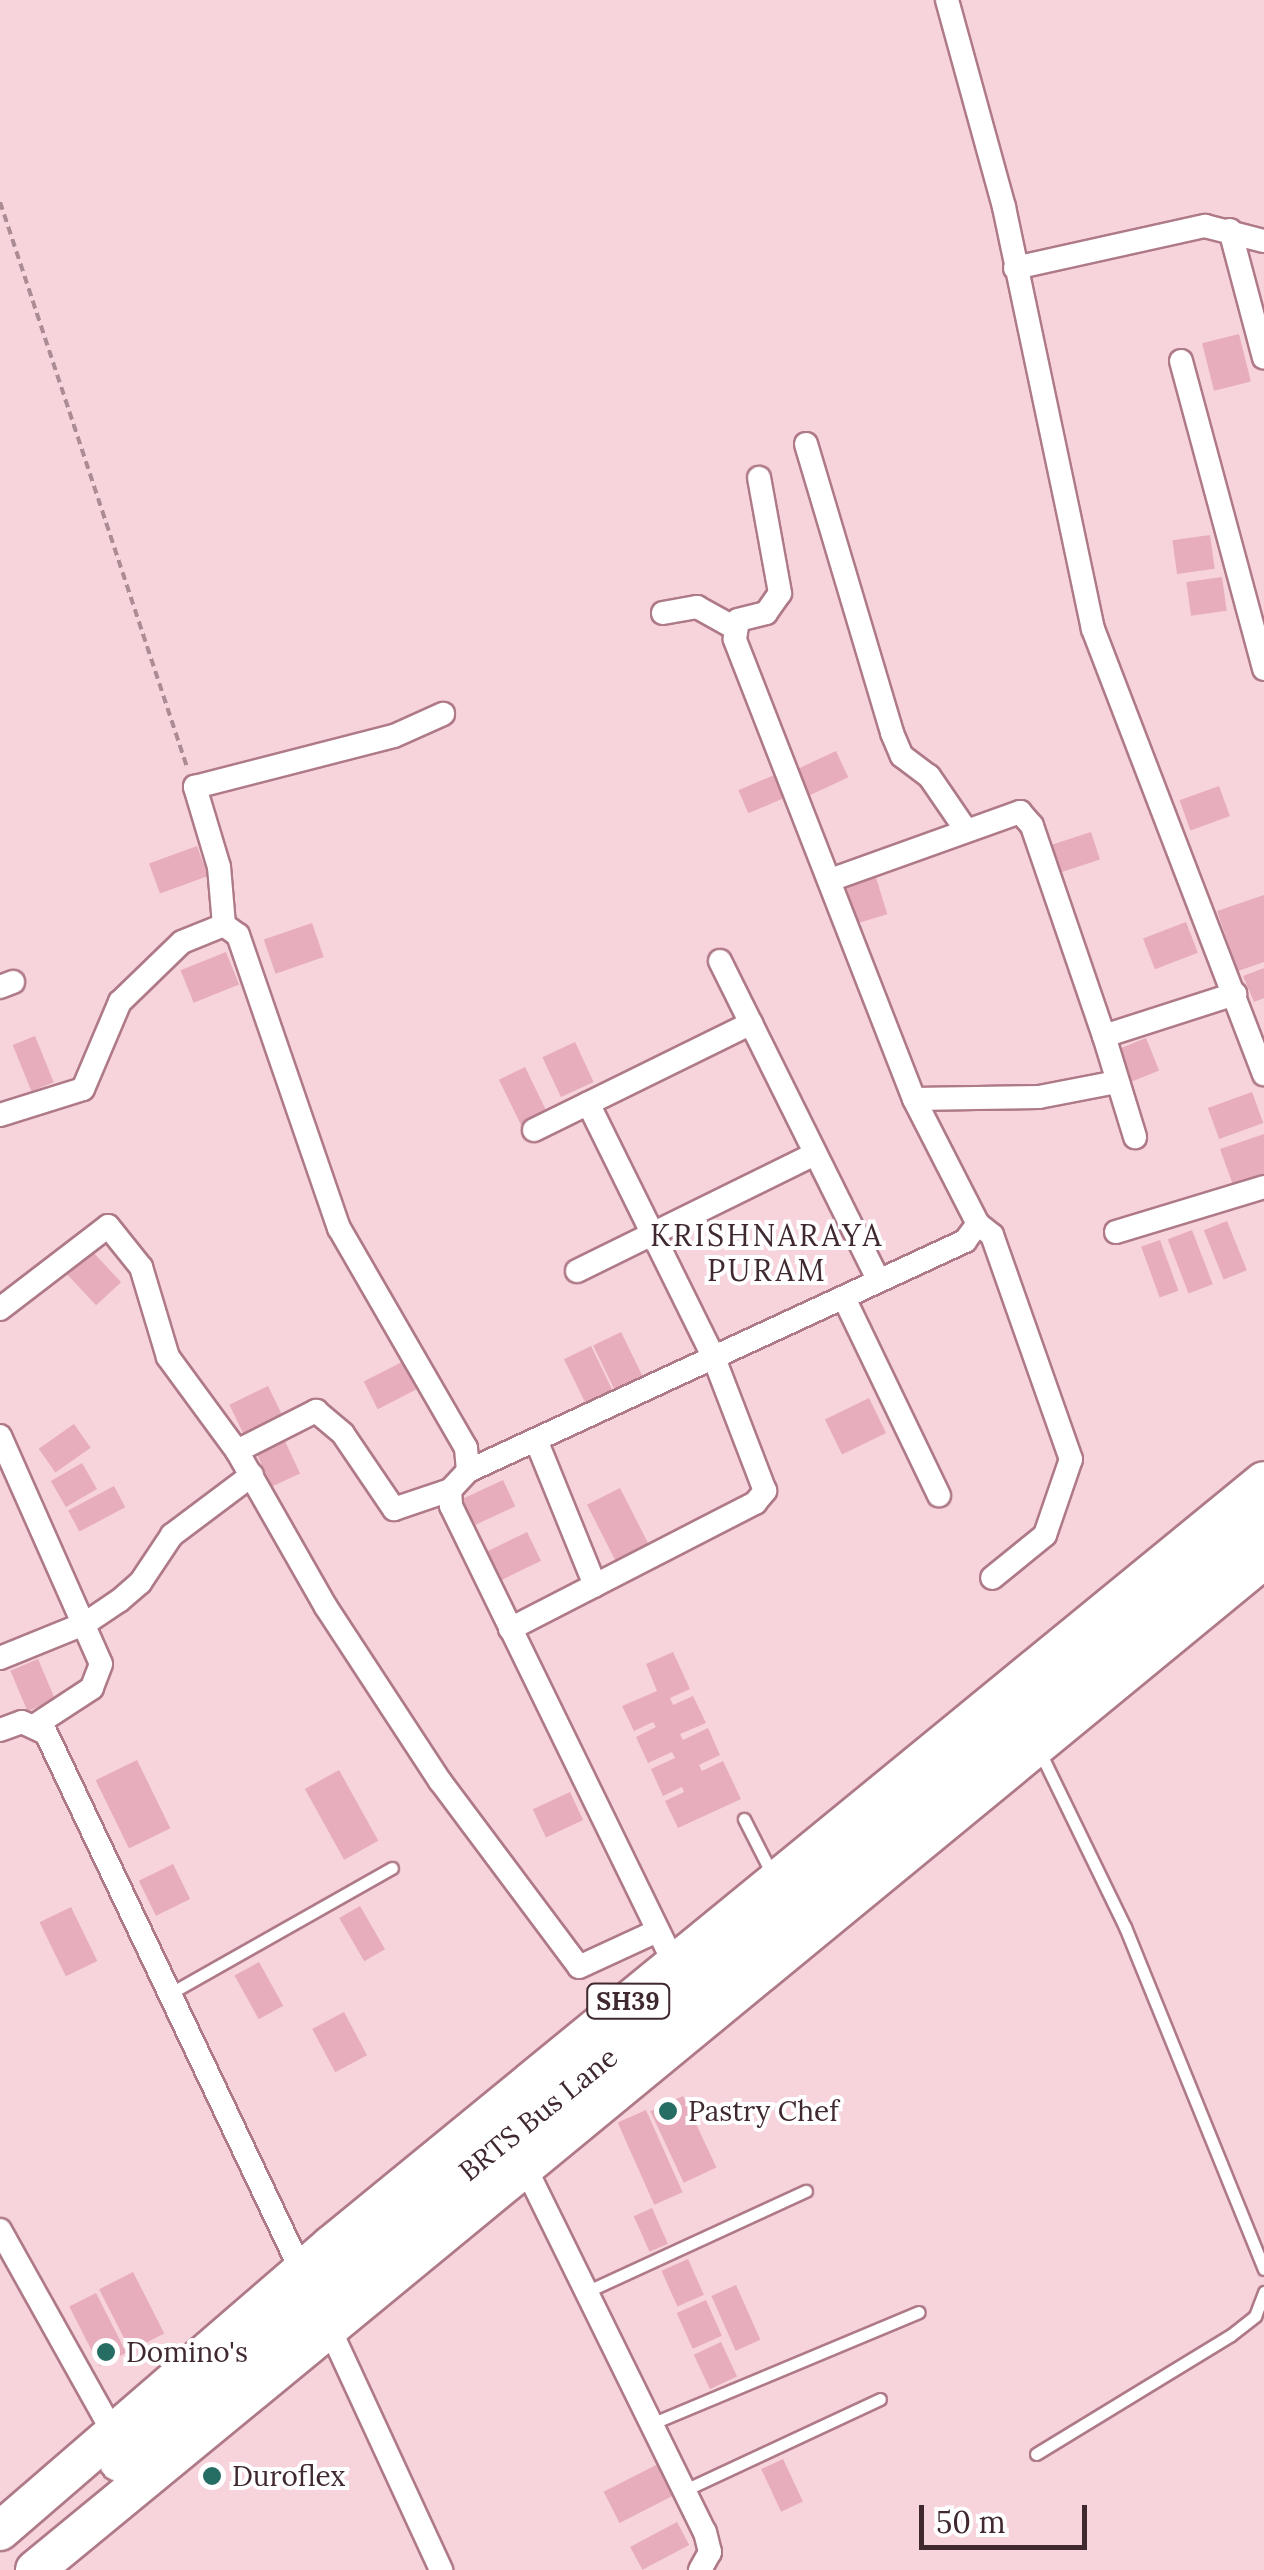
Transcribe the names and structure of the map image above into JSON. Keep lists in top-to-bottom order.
{
  "streets": {
    "main road": ["SH39", "BRTS Bus Lane"]
  },
  "districts": ["KRISHNARAYA PURAM"],
  "places": ["Pastry Chef", "Domino's", "Duroflex"],
  "scale_bar": "50 m"
}
